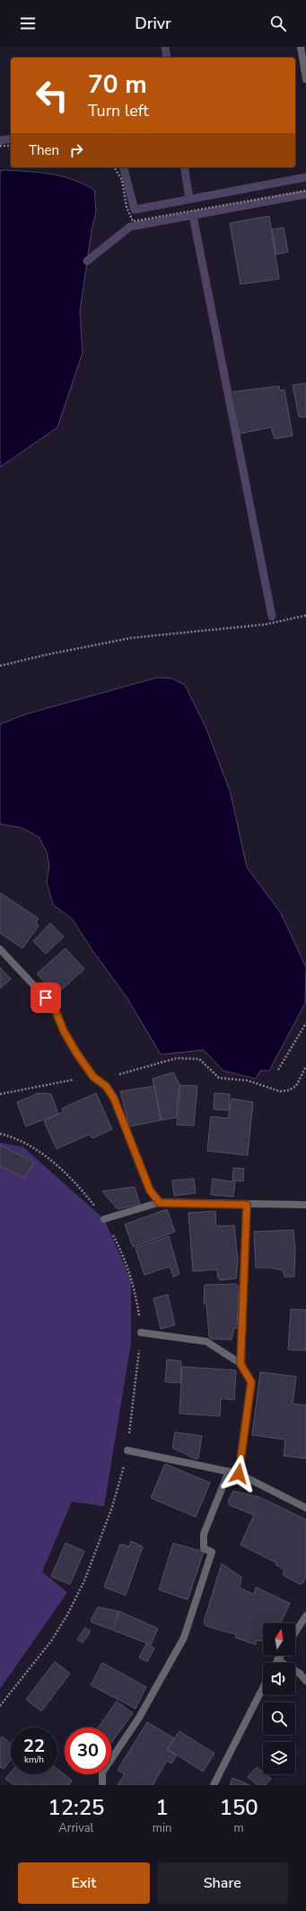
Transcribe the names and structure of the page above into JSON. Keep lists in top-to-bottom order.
{
  "north": "top",
  "page": {
    "header": "Drivr",
    "turn": ["70 m", "Turn left"],
    "then": "Then",
    "speed": "22 km/h",
    "limit": "30",
    "eta": [
      "12:25",
      "Arrival",
      "1",
      "min",
      "150",
      "m"
    ],
    "buttons": ["Exit", "Share"]
  }
}
